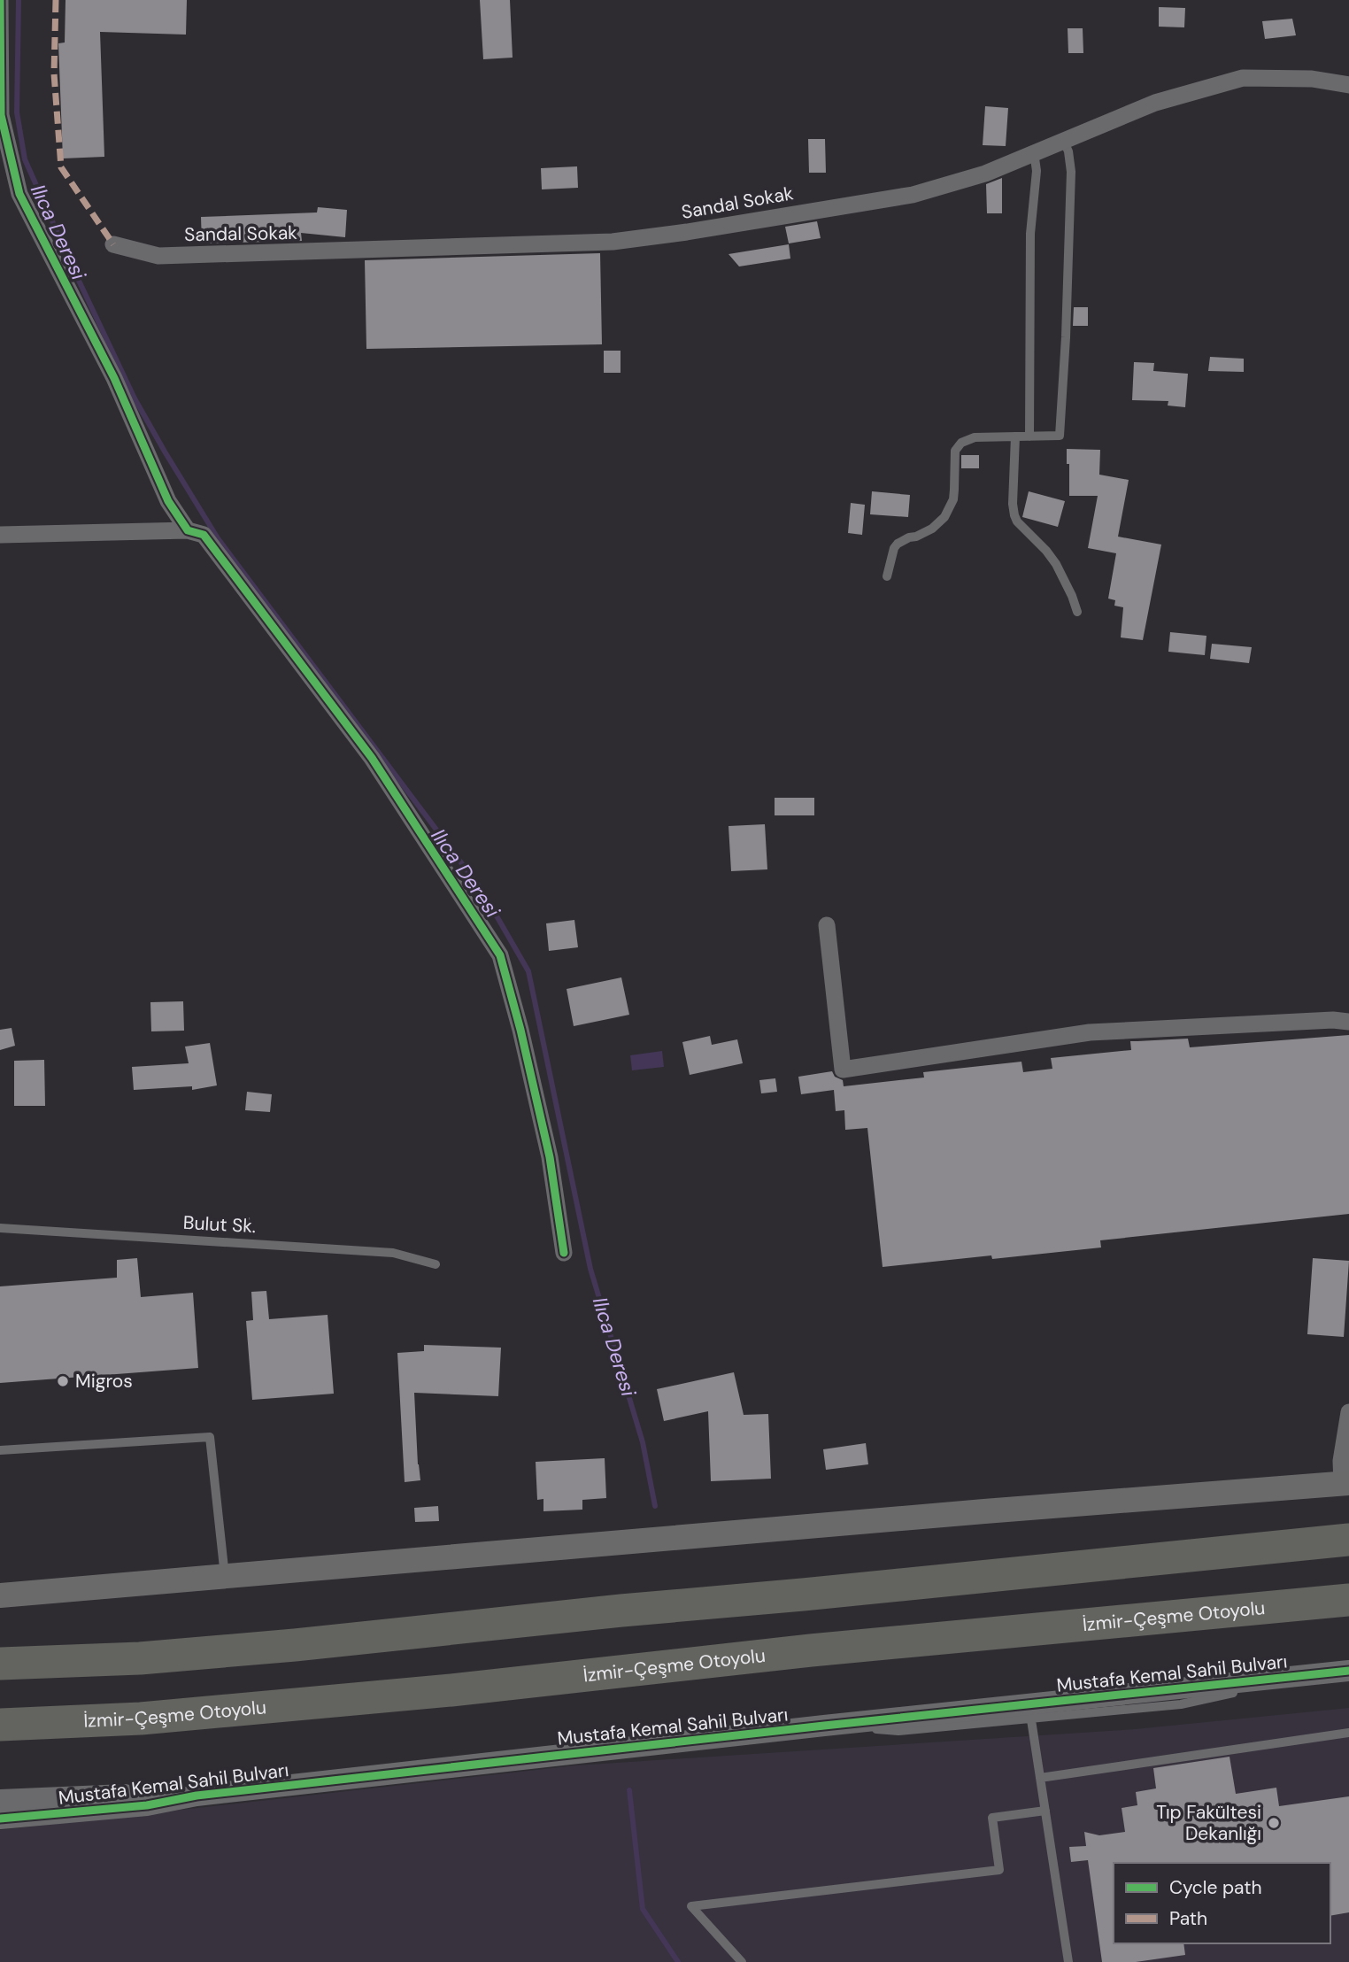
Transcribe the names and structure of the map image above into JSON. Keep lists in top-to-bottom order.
{
  "streets": {
    "highway": ["İzmir-Çeşme Otoyolu"],
    "street": ["Sandal Sokak", "Mustafa Kemal Sahil Bulvarı"],
    "lane": ["Bulut Sk."]
  },
  "water": ["Ilıca Deresi"],
  "places": ["Migros", "Tıp Fakültesi Dekanlığı"],
  "legend": ["Cycle path", "Path"]
}
